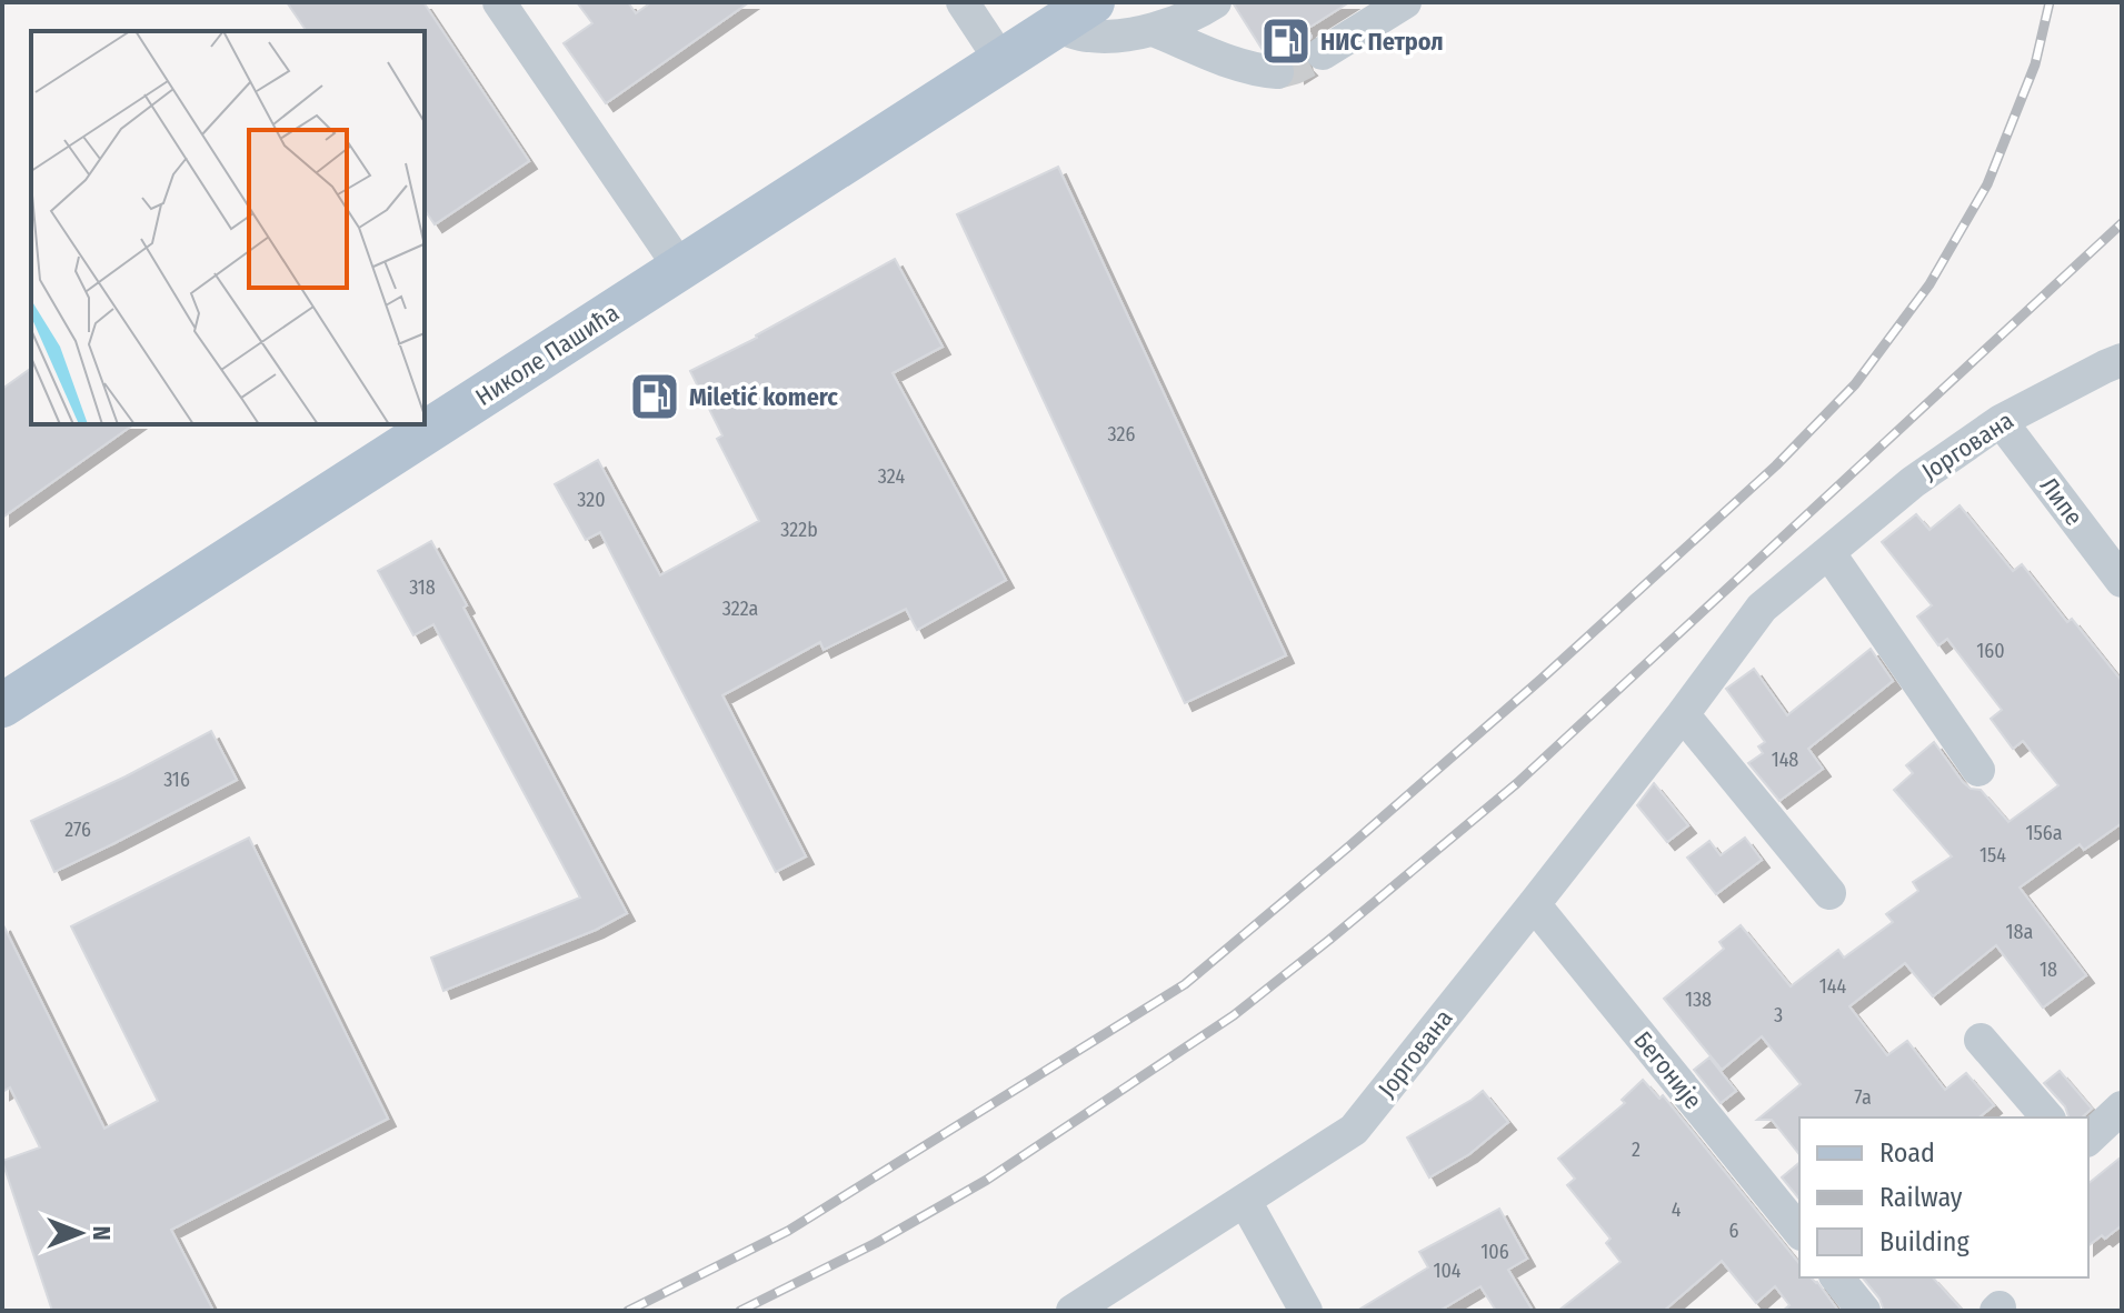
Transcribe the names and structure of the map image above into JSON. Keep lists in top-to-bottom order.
{
  "streets": {
    "main road": ["Николе Пашића"],
    "street": ["Јоргована", "Липе", "Бегоније"]
  },
  "crossings": [
    ["Јоргована", "Липе"],
    ["Јоргована", "Бегоније"]
  ],
  "places": {
    "fuel station": ["НИС Петрол", "Miletić komerc"]
  },
  "house_numbers": [
    "326",
    "324",
    "320",
    "322b",
    "318",
    "322a",
    "160",
    "148",
    "316",
    "276",
    "156a",
    "154",
    "18a",
    "18",
    "144",
    "138",
    "3",
    "7a",
    "2",
    "4",
    "6",
    "106",
    "104"
  ],
  "legend": ["Road", "Railway", "Building"],
  "north": "right"
}
